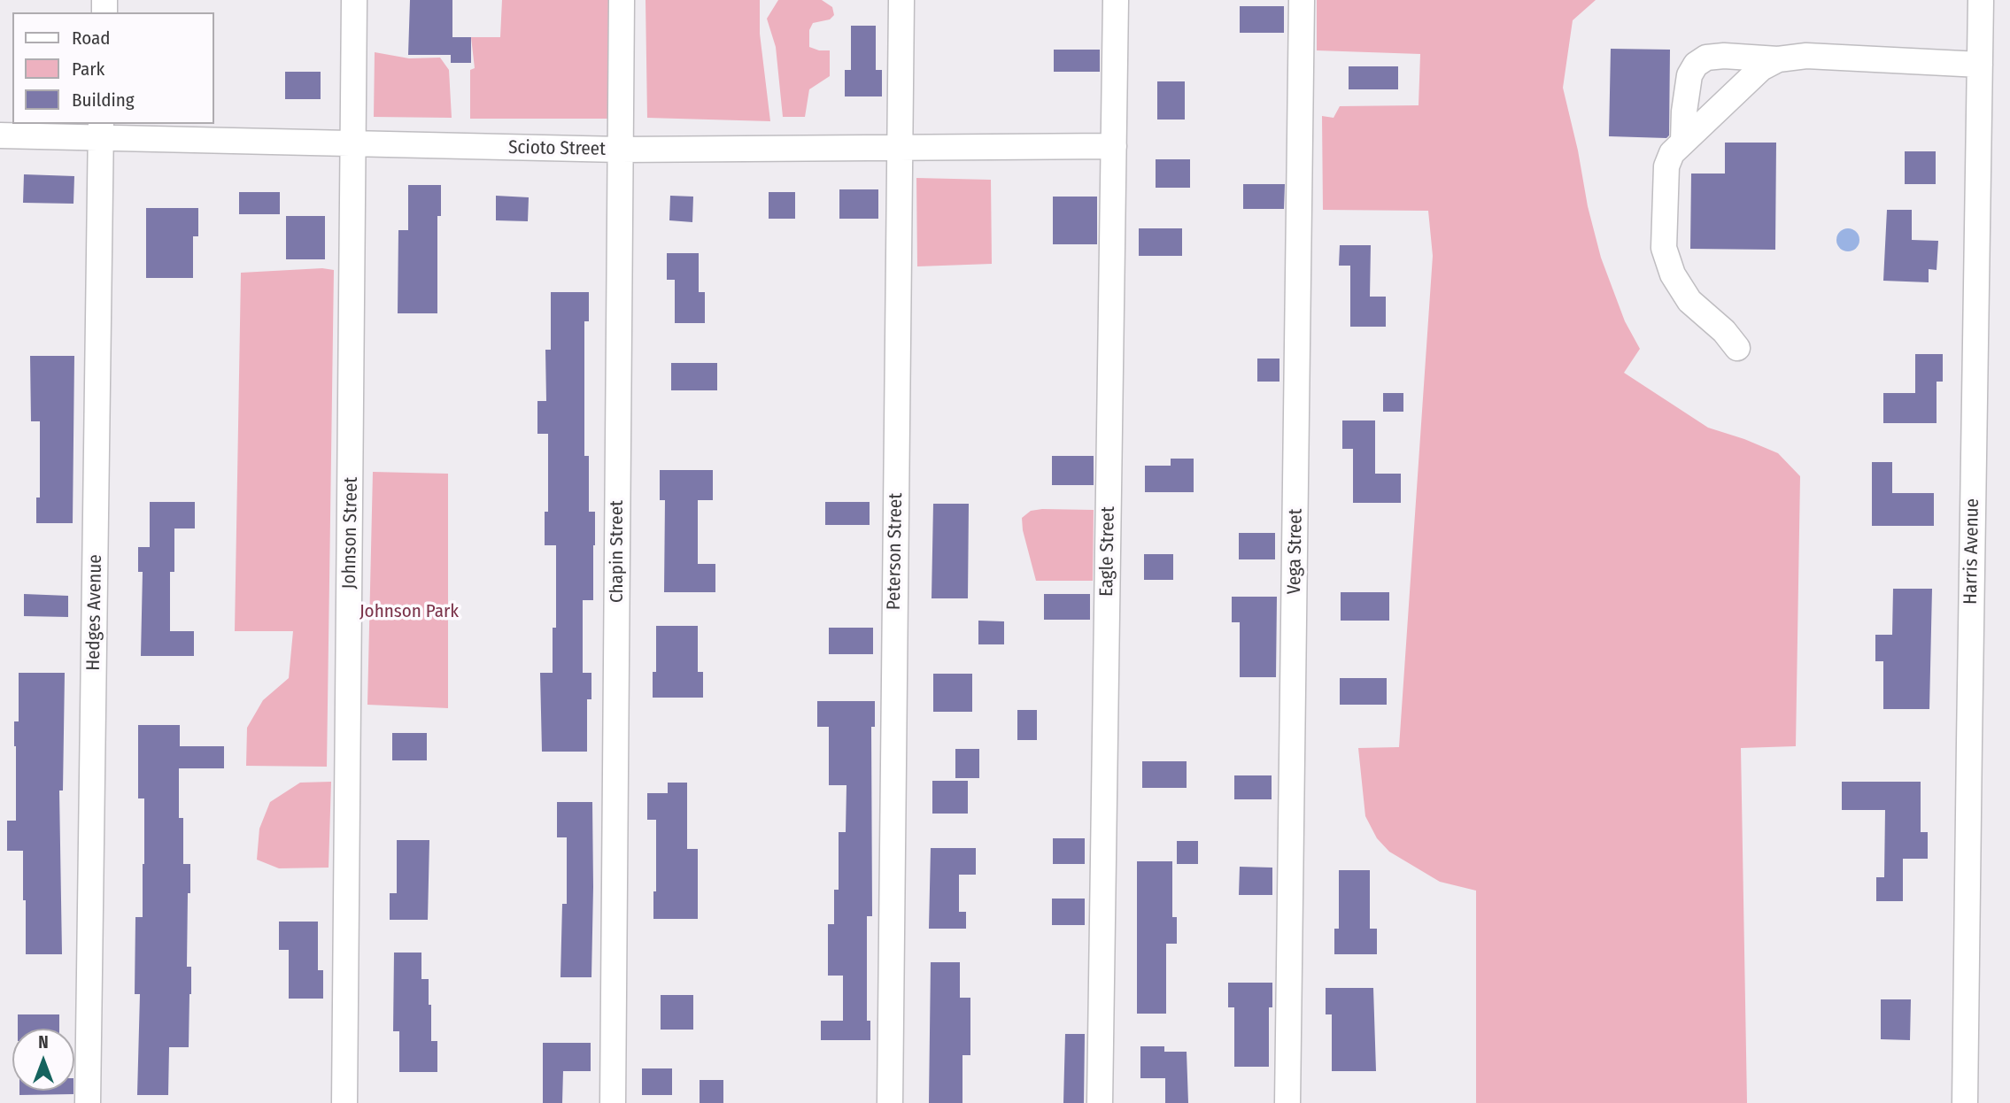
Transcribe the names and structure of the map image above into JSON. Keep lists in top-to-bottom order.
{
  "streets": {
    "street": [
      "Scioto Street",
      "Johnson Street",
      "Chapin Street",
      "Peterson Street",
      "Eagle Street",
      "Vega Street",
      "Harris Avenue",
      "Hedges Avenue"
    ]
  },
  "crossings": [
    ["Scioto Street", "Johnson Street"],
    ["Scioto Street", "Chapin Street"],
    ["Scioto Street", "Peterson Street"],
    ["Scioto Street", "Eagle Street"],
    ["Scioto Street", "Hedges Avenue"]
  ],
  "parks": ["Johnson Park"],
  "legend": ["Road", "Park", "Building"],
  "north": "top"
}
